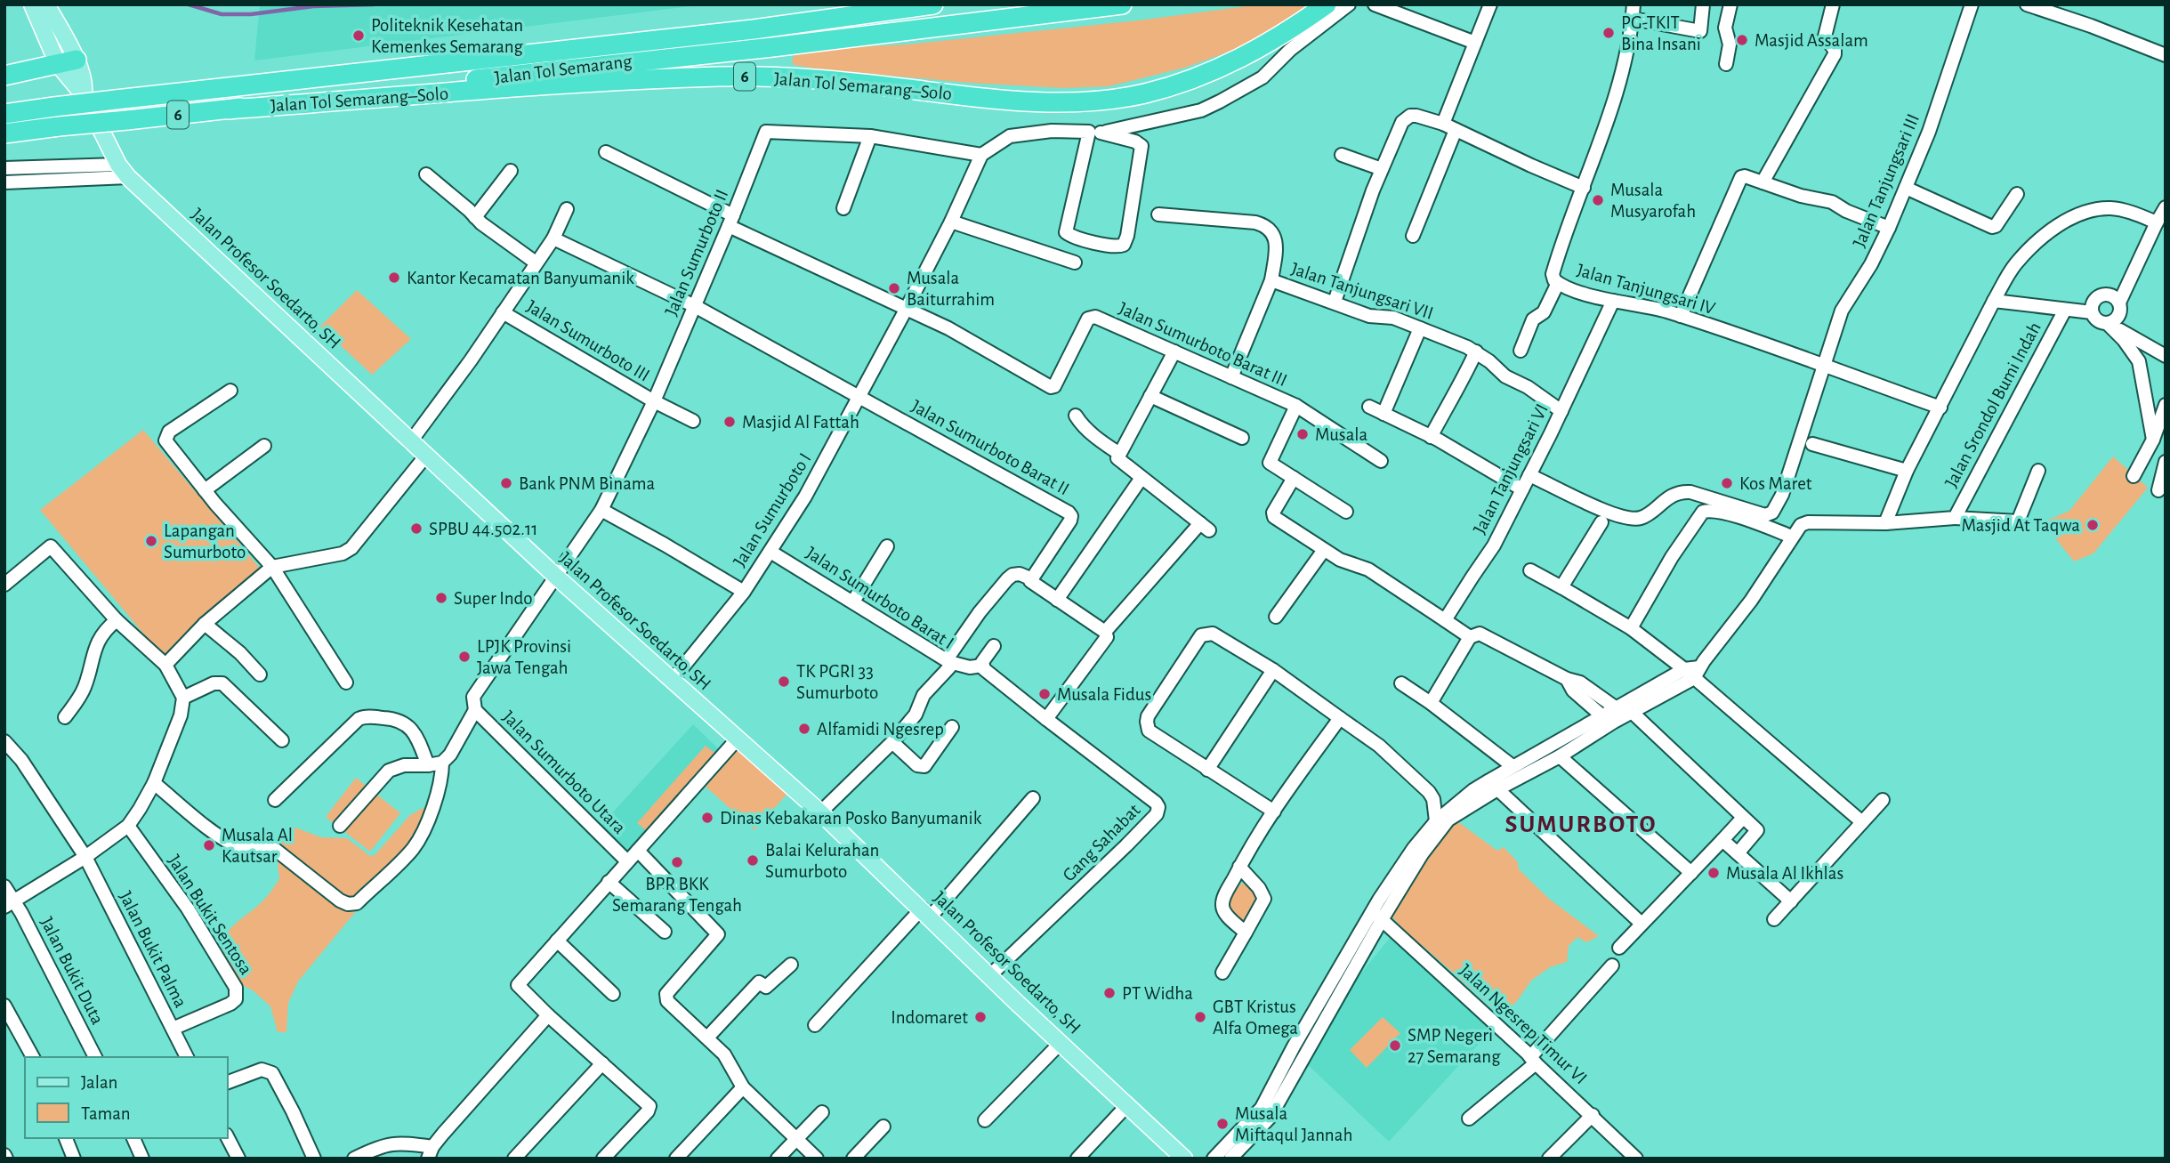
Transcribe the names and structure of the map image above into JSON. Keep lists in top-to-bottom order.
{
  "streets": {
    "highway": ["Jalan Tol Semarang", "6", "Jalan Tol Semarang–Solo"],
    "main road": ["Jalan Profesor Soedarto, SH"],
    "street": [
      "Jalan Tanjungsari III",
      "Jalan Sumurboto II",
      "Jalan Tanjungsari IV",
      "Jalan Tanjungsari VII",
      "Jalan Sumurboto III",
      "Jalan Sumurboto Barat III",
      "Jalan Srondol Bumi Indah",
      "Jalan Sumurboto Barat II",
      "Jalan Tanjungsari VI",
      "Jalan Sumurboto I",
      "Jalan Sumurboto Barat I",
      "Jalan Sumurboto Utara",
      "Gang Sahabat",
      "Jalan Bukit Sentosa",
      "Jalan Bukit Palma",
      "Jalan Bukit Duta",
      "Jalan Ngesrep Timur VI"
    ]
  },
  "crossings": [
    ["Jalan Tol Semarang", "Jalan Tol Semarang–Solo"],
    ["Jalan Tanjungsari III", "Jalan Tanjungsari IV"],
    ["Jalan Tanjungsari III", "Jalan Tanjungsari VI"],
    ["Jalan Sumurboto II", "Jalan Profesor Soedarto, SH"],
    ["Jalan Sumurboto II", "Jalan Sumurboto III"],
    ["Jalan Sumurboto II", "Jalan Sumurboto I"],
    ["Jalan Sumurboto II", "Jalan Sumurboto Utara"],
    ["Jalan Profesor Soedarto, SH", "Jalan Sumurboto III"],
    ["Jalan Profesor Soedarto, SH", "Jalan Sumurboto I"],
    ["Jalan Profesor Soedarto, SH", "Jalan Sumurboto Barat I"],
    ["Jalan Profesor Soedarto, SH", "Jalan Sumurboto Utara"],
    ["Jalan Profesor Soedarto, SH", "Gang Sahabat"],
    ["Jalan Tanjungsari IV", "Jalan Tanjungsari VI"],
    ["Jalan Tanjungsari VII", "Jalan Sumurboto Barat III"],
    ["Jalan Tanjungsari VII", "Jalan Tanjungsari VI"],
    ["Jalan Sumurboto Barat III", "Jalan Sumurboto I"],
    ["Jalan Srondol Bumi Indah", "Jalan Ngesrep Timur VI"],
    ["Jalan Sumurboto Barat II", "Jalan Sumurboto I"],
    ["Jalan Sumurboto I", "Jalan Sumurboto Barat I"],
    ["Jalan Bukit Sentosa", "Jalan Bukit Palma"]
  ],
  "districts": ["SUMURBOTO"],
  "places": [
    "PG-TKIT Bina Insani",
    "Politeknik Kesehatan Kemenkes Semarang",
    "Masjid Assalam",
    "Musala Musyarofah",
    "Kantor Kecamatan Banyumanik",
    "Musala Baiturrahim",
    "Masjid Al Fattah",
    "Musala",
    "Bank PNM Binama",
    "Kos Maret",
    "Masjid At Taqwa",
    "SPBU 44.502.11",
    "Lapangan Sumurboto",
    "Super Indo",
    "LPJK Provinsi Jawa Tengah",
    "TK PGRI 33 Sumurboto",
    "Musala Fidus",
    "Alfamidi Ngesrep",
    "Dinas Kebakaran Posko Banyumanik",
    "Musala Al Kautsar",
    "Balai Kelurahan Sumurboto",
    "BPR BKK Semarang Tengah",
    "Musala Al Ikhlas",
    "PT Widha",
    "Indomaret",
    "GBT Kristus Alfa Omega",
    "SMP Negeri 27 Semarang",
    "Musala Miftaqul Jannah"
  ],
  "legend": ["Jalan", "Taman"]
}
